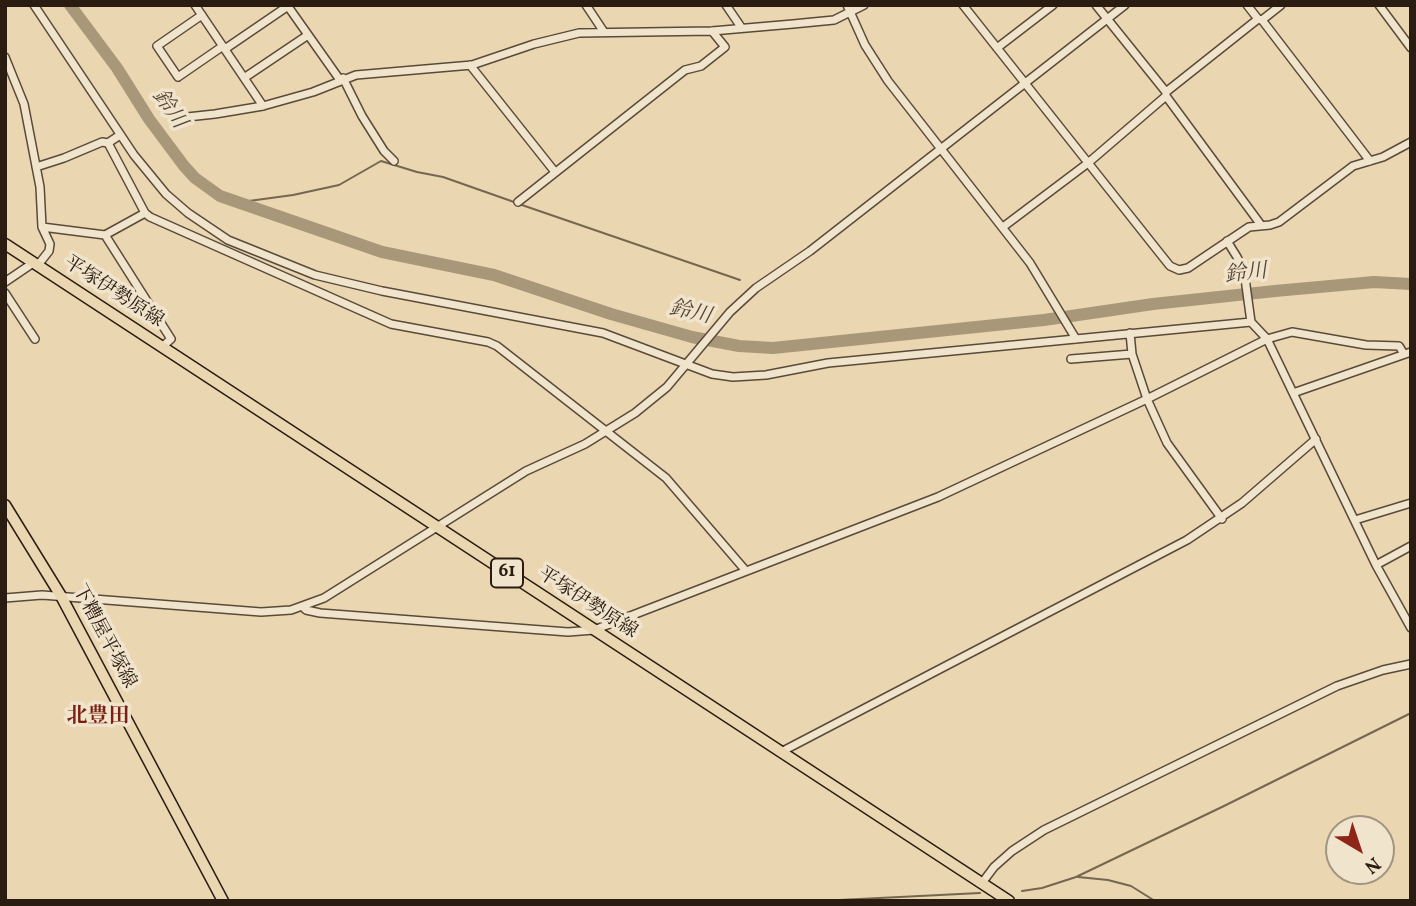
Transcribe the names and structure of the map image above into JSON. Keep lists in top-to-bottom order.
{
  "streets": {
    "main road": ["平塚伊勢原線", "61", "下糟屋平塚線"]
  },
  "districts": ["北豊田"],
  "water": ["鈴川"],
  "north": "bottom right"
}
